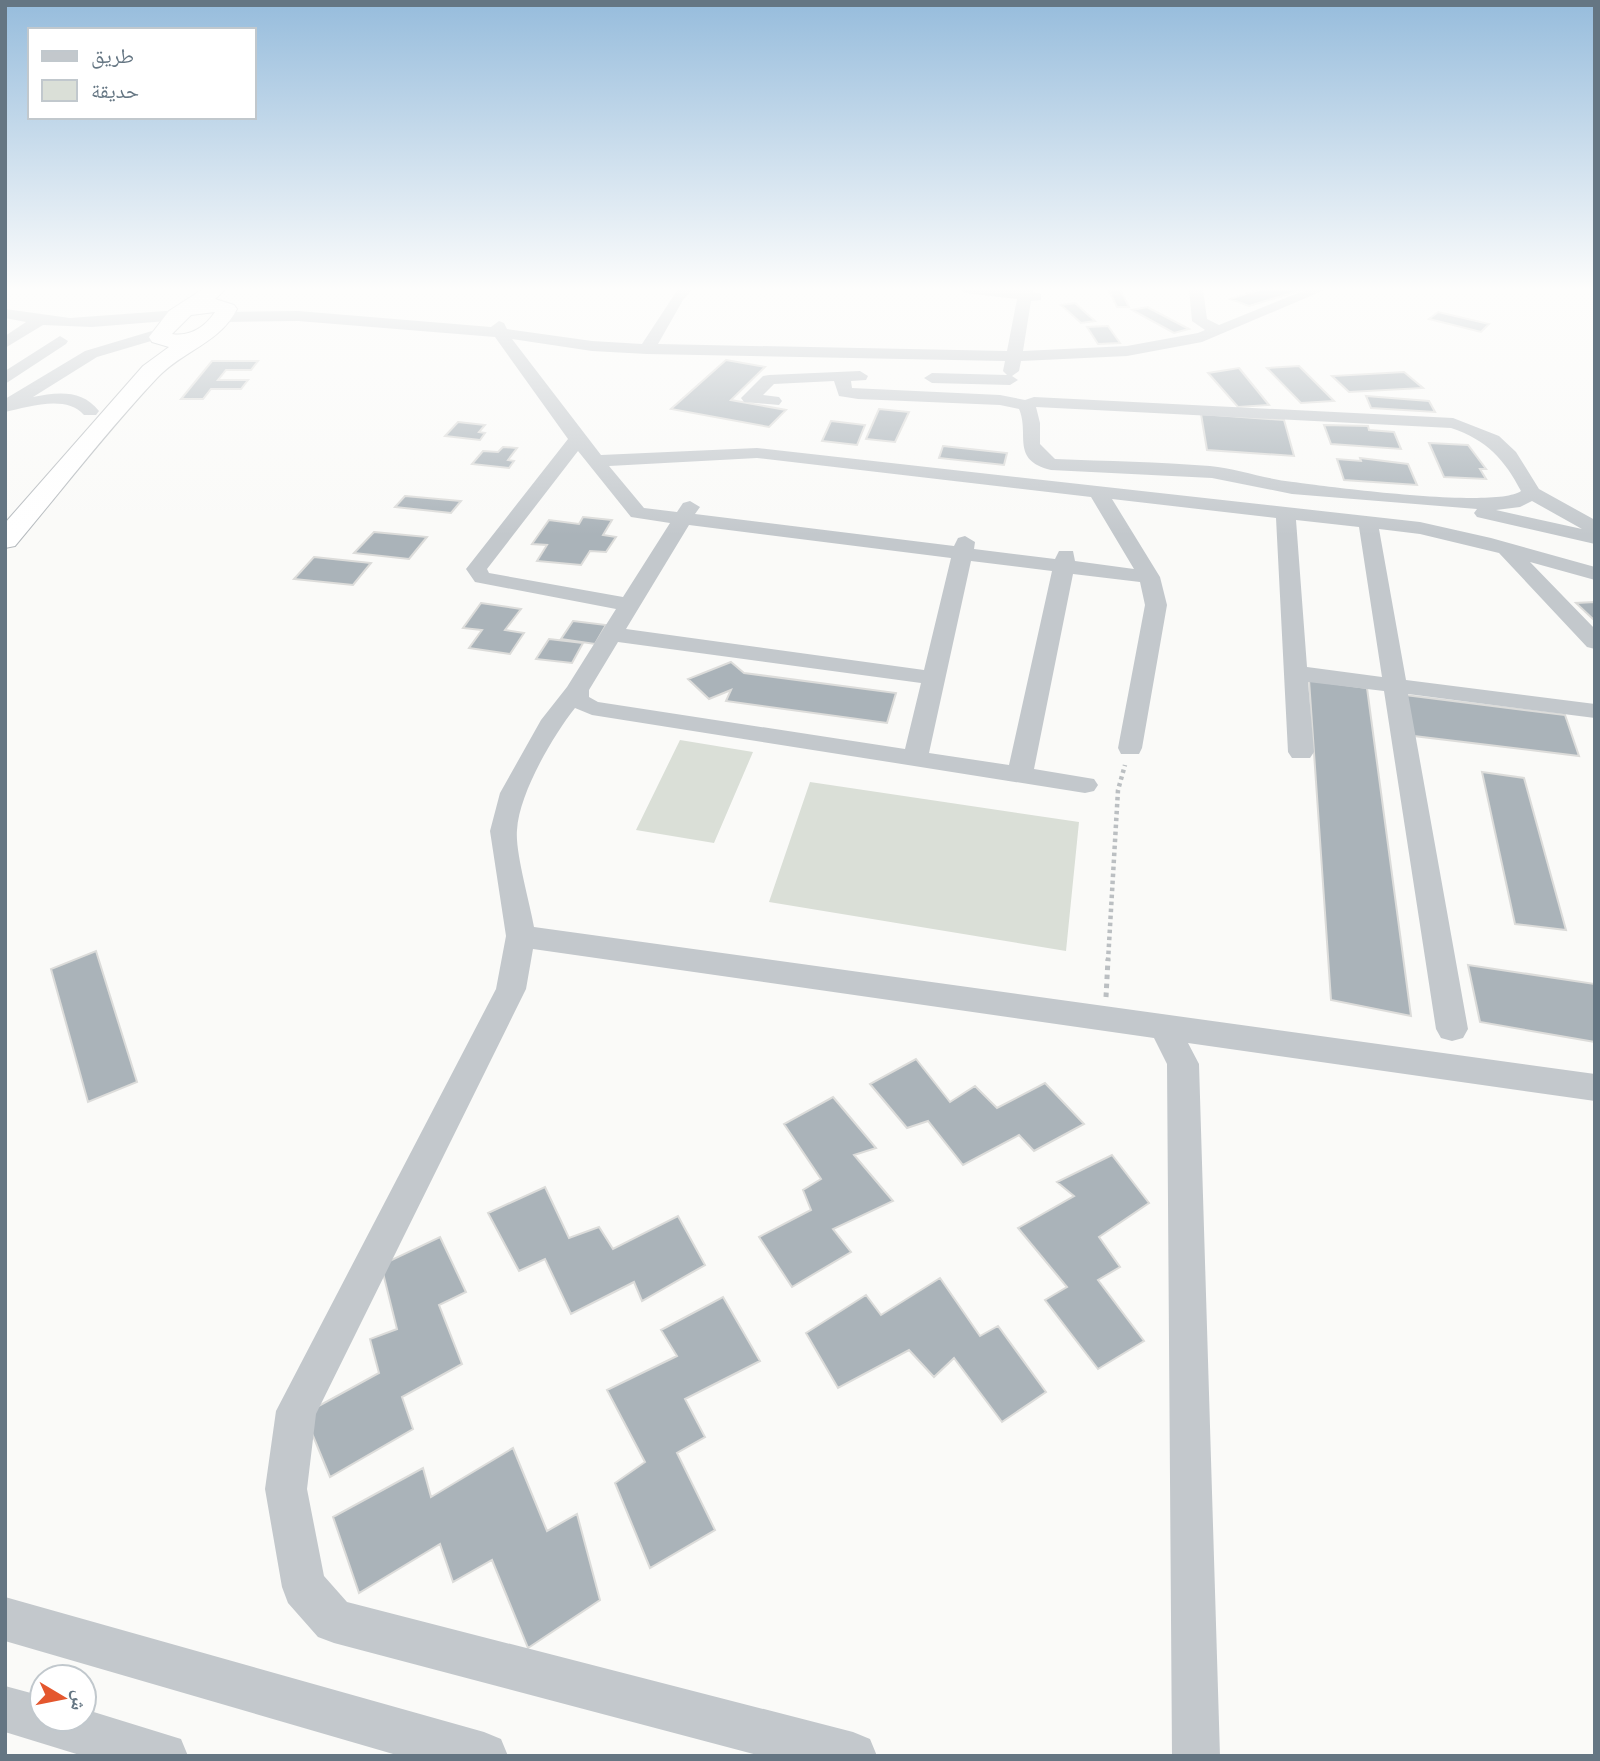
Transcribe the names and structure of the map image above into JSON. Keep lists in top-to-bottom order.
{
  "legend": ["طريق", "حديقة"],
  "north": "right"
}
